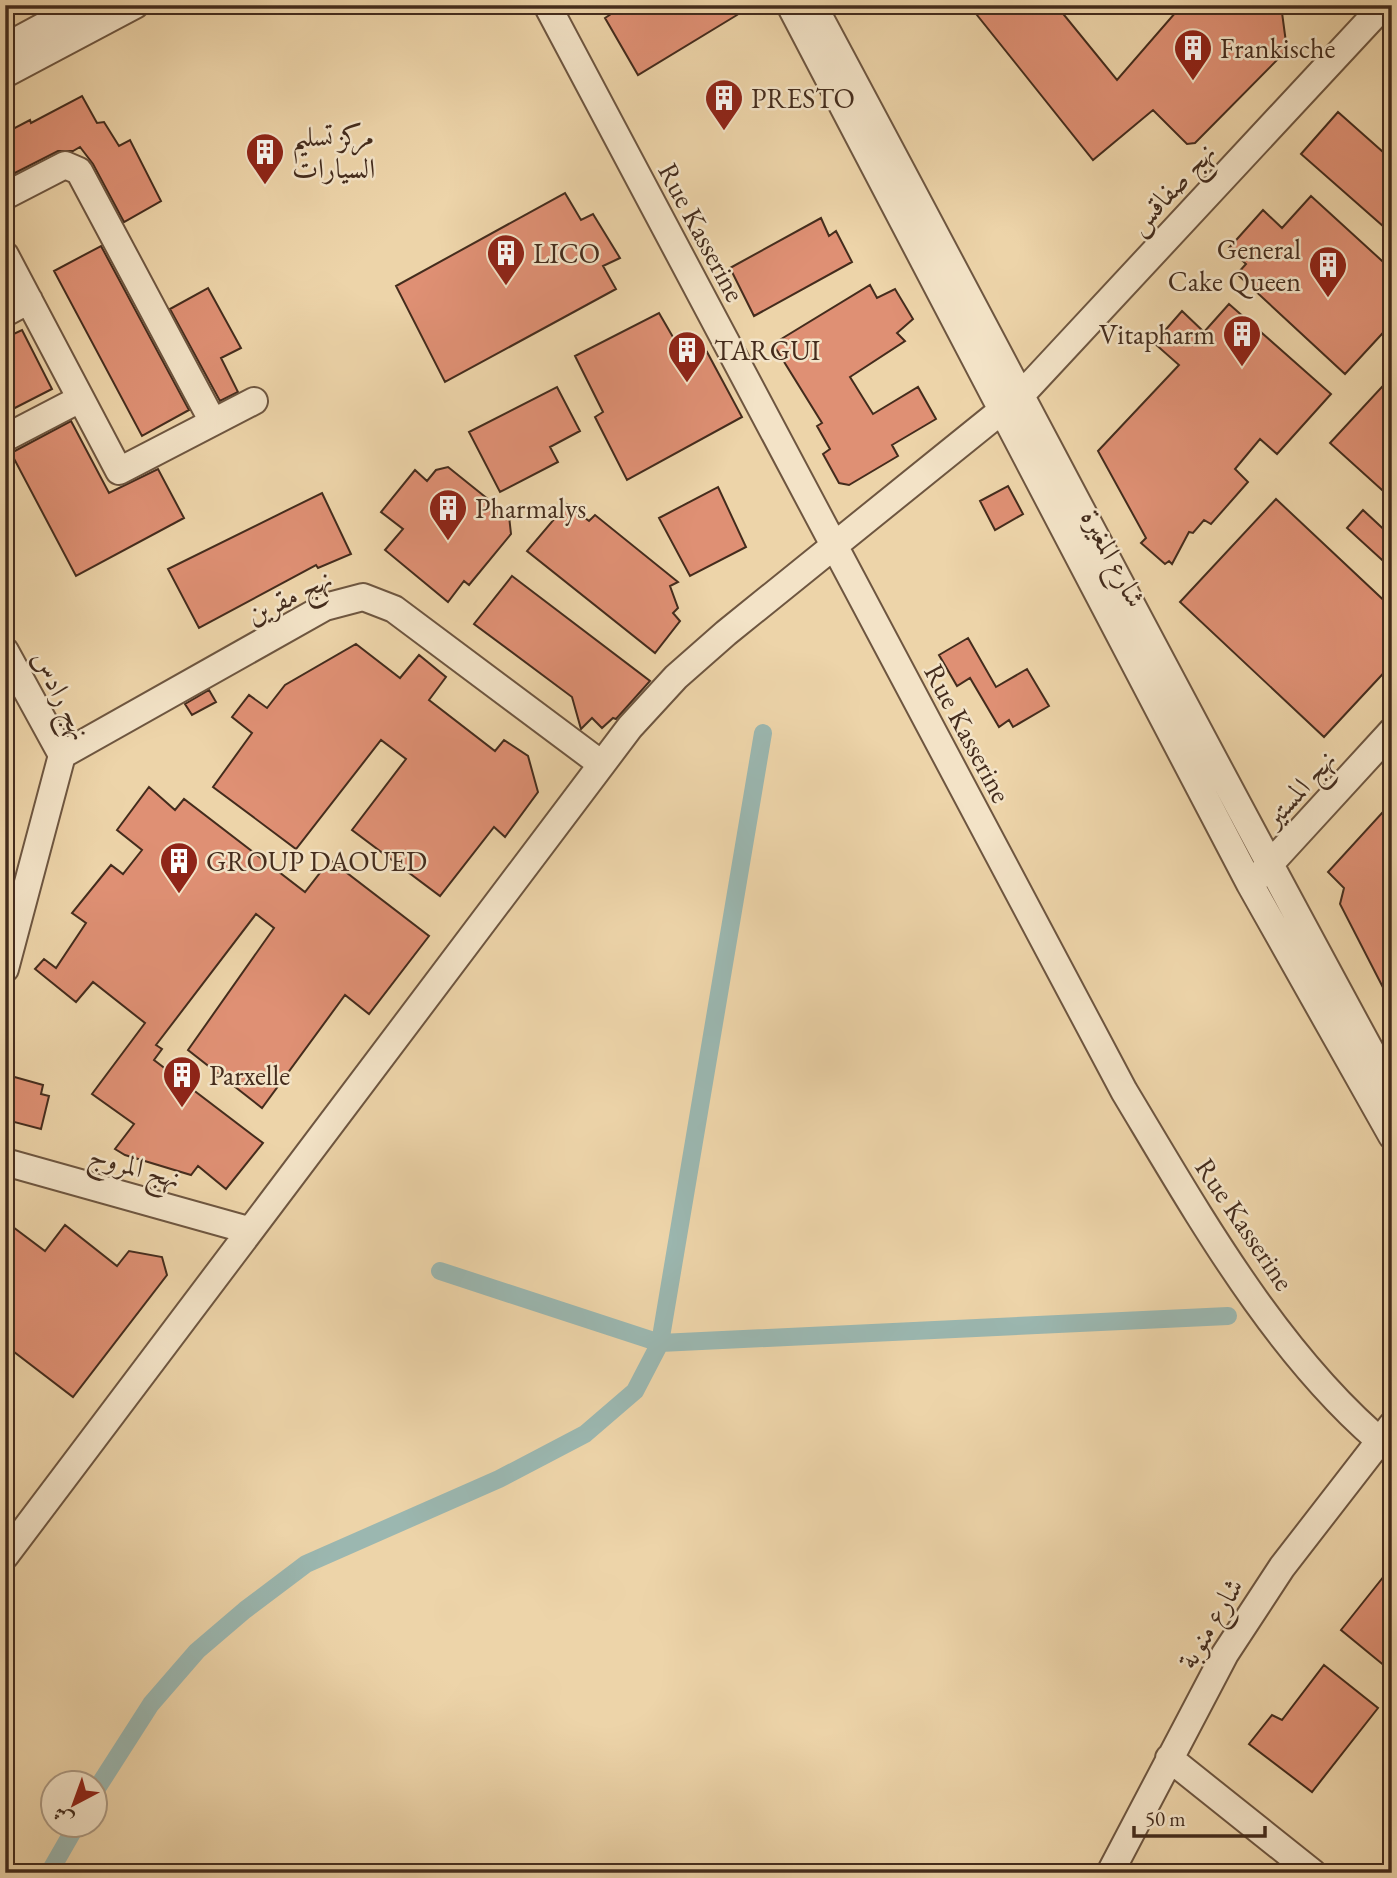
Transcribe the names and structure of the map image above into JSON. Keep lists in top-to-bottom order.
{
  "streets": {
    "street": [
      "نهج صفاقس",
      "Rue Kasserine",
      "شارع المغيرة",
      "نهج مقرين",
      "نهج رادس",
      "نهج المستير",
      "نهج المروج",
      "شارع منوبة"
    ]
  },
  "crossings": [
    ["نهج صفاقس", "Rue Kasserine"],
    ["نهج صفاقس", "شارع المغيرة"],
    ["نهج صفاقس", "نهج مقرين"],
    ["نهج صفاقس", "نهج المروج"],
    ["Rue Kasserine", "شارع منوبة"],
    ["شارع المغيرة", "نهج المستير"],
    ["نهج مقرين", "نهج رادس"]
  ],
  "places": {
    "building": [
      "Frankische",
      "PRESTO",
      "مركز تسليم السيارات",
      "LICO",
      "General Cake Queen",
      "Vitapharm",
      "TARGUI",
      "Pharmalys",
      "GROUP DAOUED",
      "Parxelle"
    ]
  },
  "scale_bar": "50 m",
  "north": "bottom left"
}
